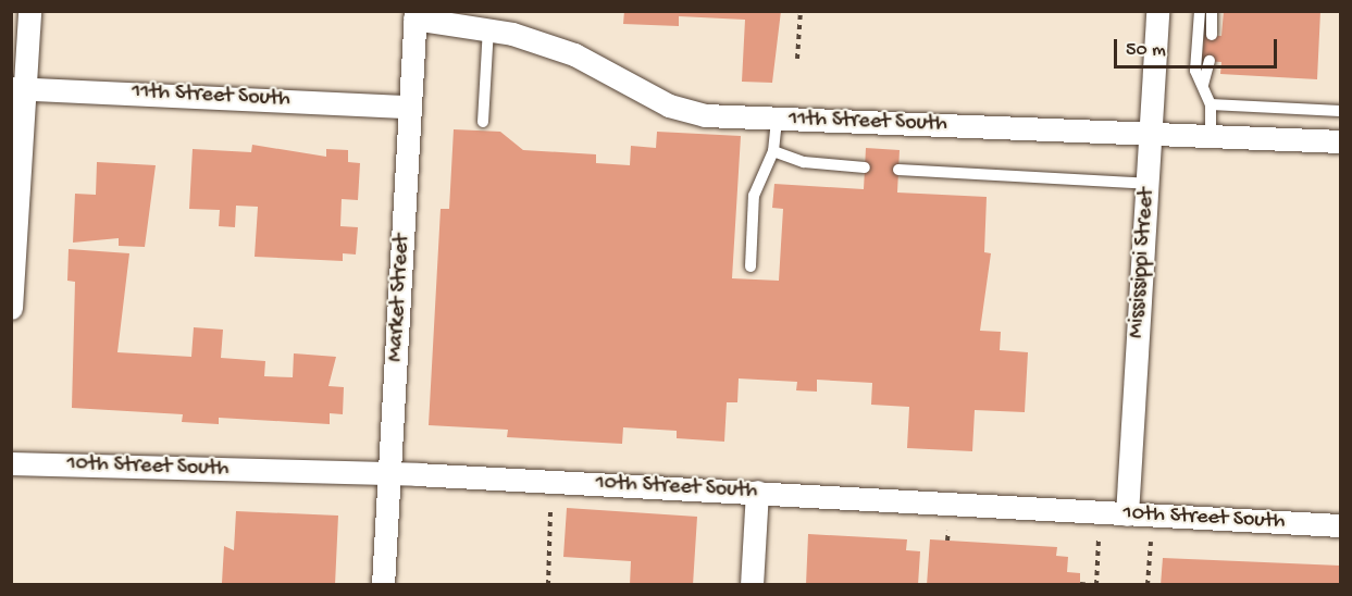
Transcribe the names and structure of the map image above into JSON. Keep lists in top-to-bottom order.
{
  "streets": {
    "street": [
      "11th Street South",
      "Mississippi Street",
      "Market Street",
      "10th Street South"
    ]
  },
  "crossings": [
    ["11th Street South", "Mississippi Street"],
    ["11th Street South", "Market Street"],
    ["Mississippi Street", "10th Street South"],
    ["Market Street", "10th Street South"]
  ],
  "scale_bar": "50 m"
}
